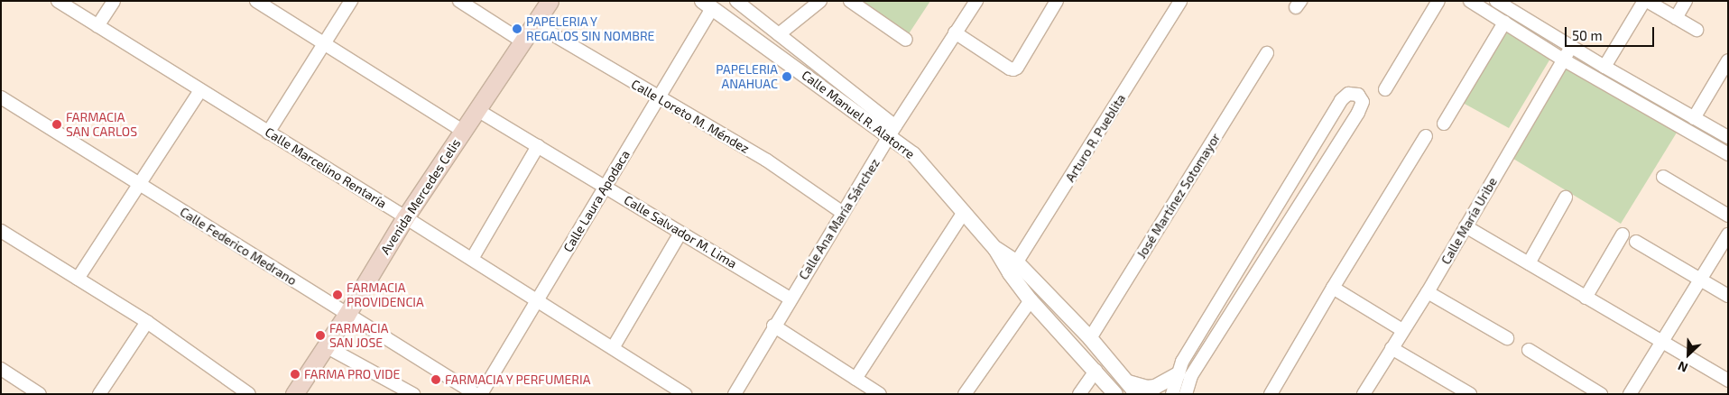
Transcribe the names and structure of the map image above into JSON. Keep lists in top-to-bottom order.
{
  "streets": {
    "main road": ["Avenida Mercedes Celis"],
    "street": [
      "Calle Manuel R. Alatorre",
      "Calle Loreto M. Méndez",
      "Arturo R. Pueblita",
      "Calle Marcelino Rentaría",
      "José Martínez Sotomayor",
      "Calle Laura Apodaca",
      "Calle Ana María Sánchez",
      "Calle María Uribe",
      "Calle Salvador M. Lima",
      "Calle Federico Medrano"
    ]
  },
  "crossings": [
    ["Calle Manuel R. Alatorre", "Arturo R. Pueblita"],
    ["Calle Manuel R. Alatorre", "José Martínez Sotomayor"],
    ["Calle Manuel R. Alatorre", "Calle Laura Apodaca"],
    ["Calle Manuel R. Alatorre", "Calle Ana María Sánchez"],
    ["Calle Loreto M. Méndez", "Avenida Mercedes Celis"],
    ["Calle Loreto M. Méndez", "Calle Laura Apodaca"],
    ["Calle Loreto M. Méndez", "Calle Ana María Sánchez"],
    ["Calle Marcelino Rentaría", "Avenida Mercedes Celis"],
    ["Calle Marcelino Rentaría", "Calle Laura Apodaca"],
    ["Avenida Mercedes Celis", "Calle Salvador M. Lima"],
    ["Avenida Mercedes Celis", "Calle Federico Medrano"],
    ["Calle Laura Apodaca", "Calle Salvador M. Lima"],
    ["Calle Ana María Sánchez", "Calle Salvador M. Lima"]
  ],
  "places": [
    "PAPELERIA Y REGALOS SIN NOMBRE",
    "PAPELERIA ANAHUAC",
    "FARMACIA SAN CARLOS",
    "FARMACIA PROVIDENCIA",
    "FARMACIA SAN JOSE",
    "FARMA PRO VIDE",
    "FARMACIA Y PERFUMERIA"
  ],
  "scale_bar": "50 m",
  "north": "bottom left"
}
